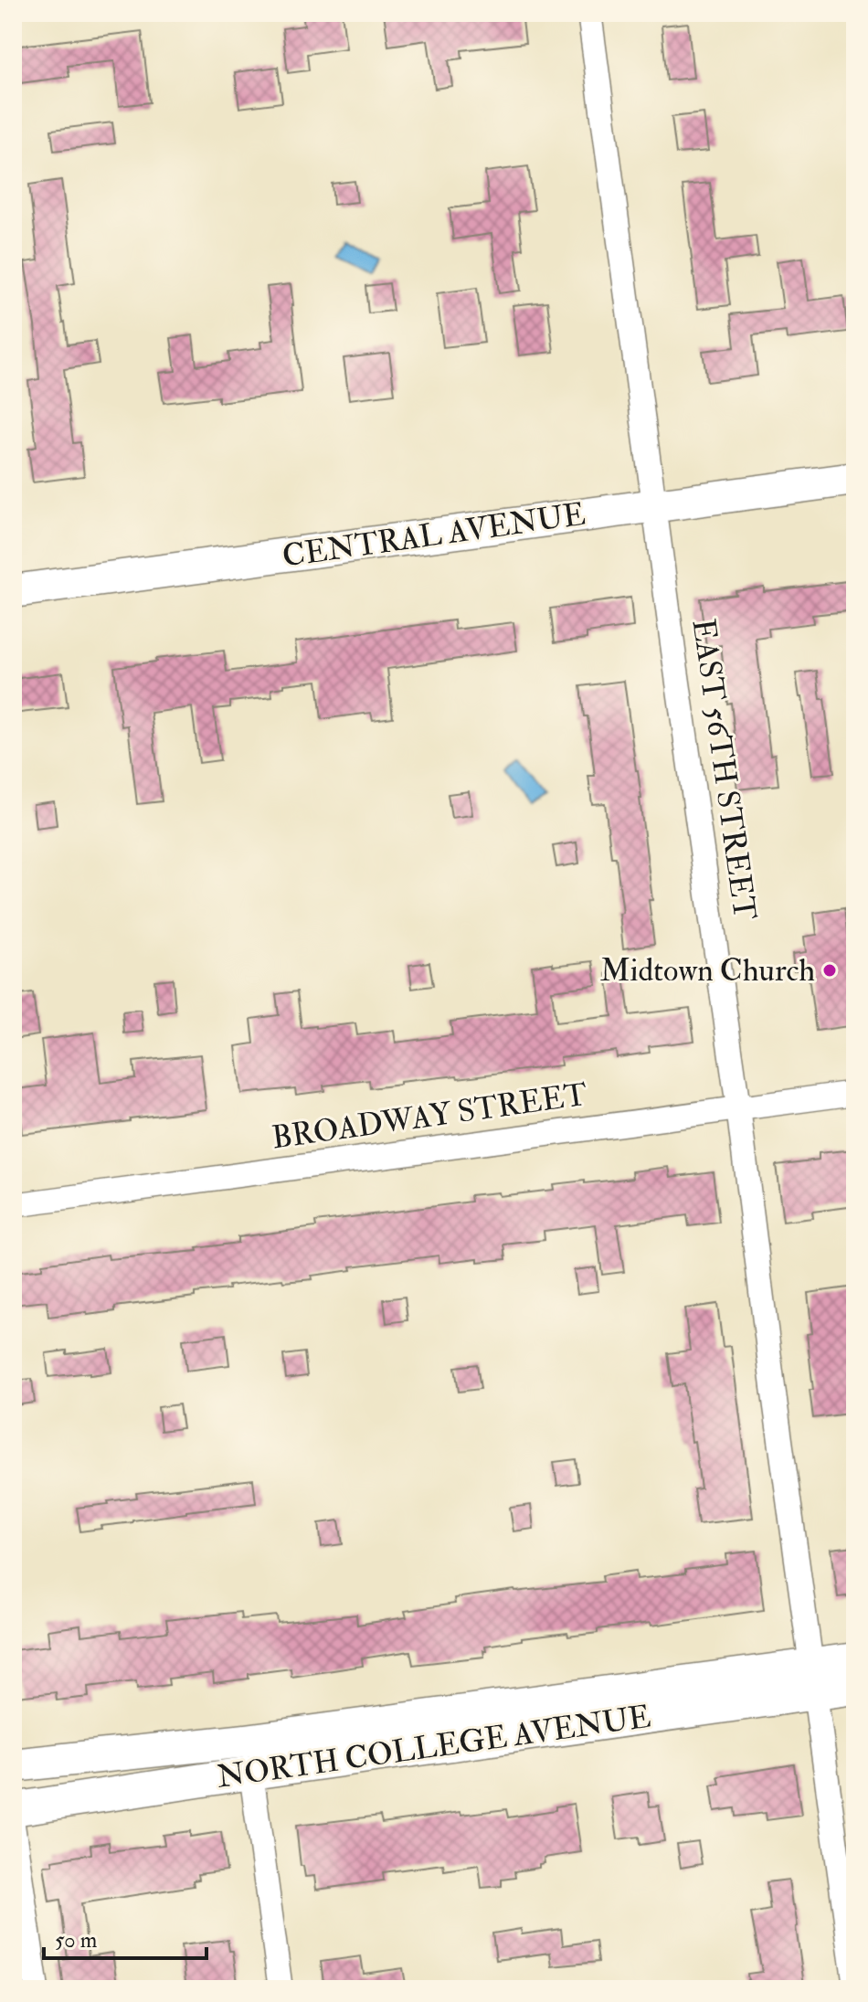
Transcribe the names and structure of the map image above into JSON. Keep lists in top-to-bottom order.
{
  "streets": {
    "main road": ["CENTRAL AVENUE", "NORTH COLLEGE AVENUE"],
    "street": ["EAST 56TH STREET", "BROADWAY STREET"]
  },
  "crossings": [
    ["CENTRAL AVENUE", "EAST 56TH STREET"],
    ["EAST 56TH STREET", "BROADWAY STREET"],
    ["EAST 56TH STREET", "NORTH COLLEGE AVENUE"]
  ],
  "places": ["Midtown Church"],
  "scale_bar": "50 m"
}
